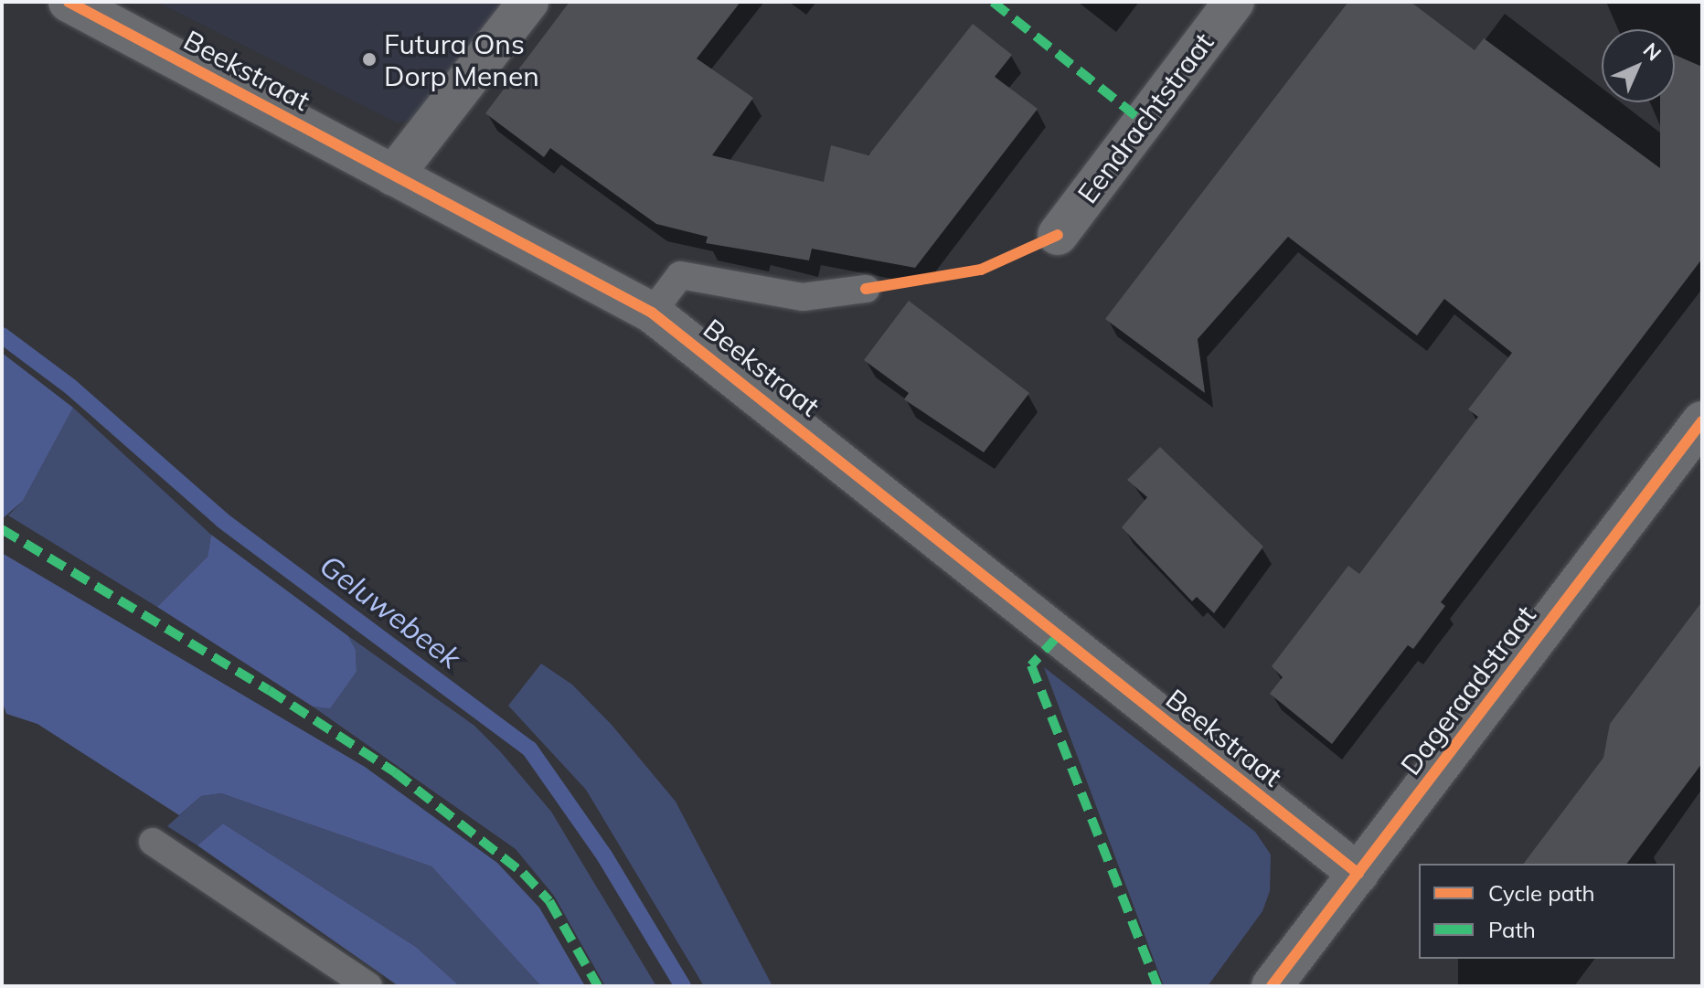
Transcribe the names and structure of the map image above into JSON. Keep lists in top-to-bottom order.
{
  "streets": {
    "street": ["Beekstraat", "Eendrachtstraat", "Dageraadstraat"]
  },
  "crossings": [
    ["Beekstraat", "Dageraadstraat"]
  ],
  "water": ["Geluwebeek"],
  "places": ["Futura Ons Dorp Menen"],
  "legend": ["Cycle path", "Path"],
  "north": "top right"
}
